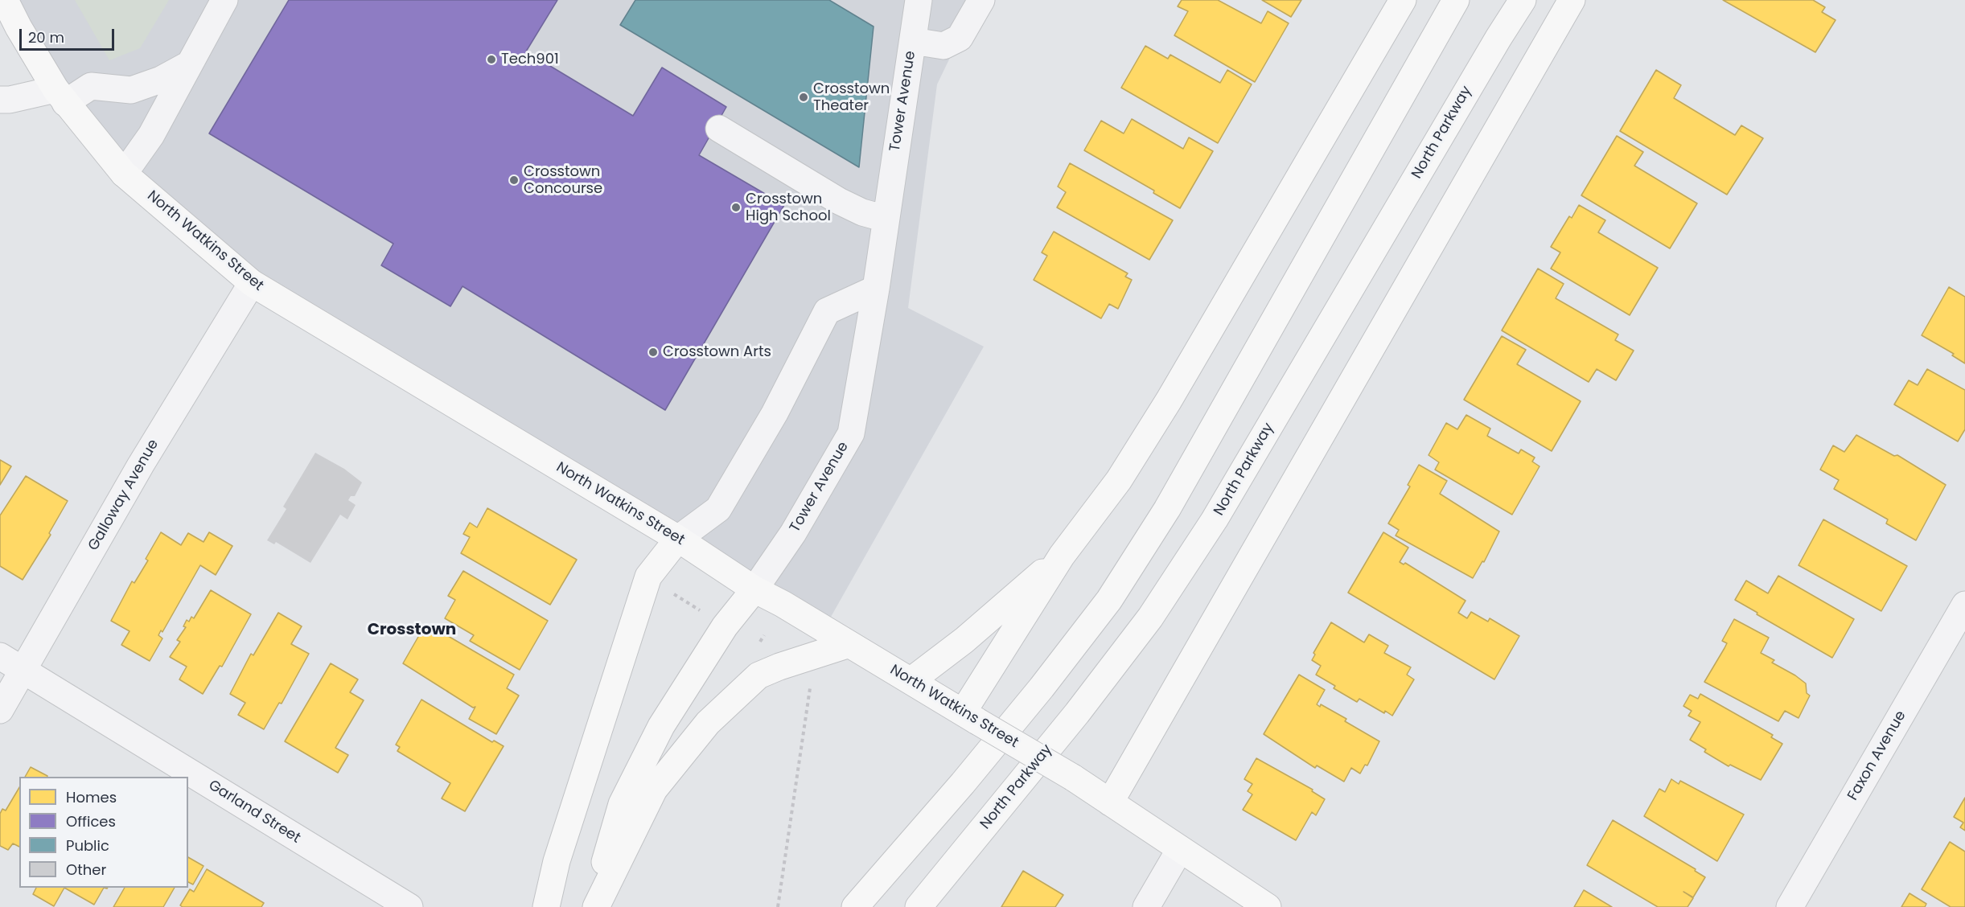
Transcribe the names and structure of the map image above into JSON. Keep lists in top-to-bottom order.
{
  "streets": {
    "main road": ["North Parkway", "North Watkins Street"],
    "street": [
      "Tower Avenue",
      "Galloway Avenue",
      "Faxon Avenue",
      "Garland Street"
    ]
  },
  "crossings": [
    ["Tower Avenue", "North Watkins Street"],
    ["North Watkins Street", "Galloway Avenue"],
    ["Galloway Avenue", "Garland Street"]
  ],
  "districts": ["Crosstown"],
  "places": [
    "Tech901",
    "Crosstown Theater",
    "Crosstown Concourse",
    "Crosstown High School",
    "Crosstown Arts"
  ],
  "legend": [
    "Homes",
    "Offices",
    "Public",
    "Other"
  ],
  "scale_bar": "20 m"
}
